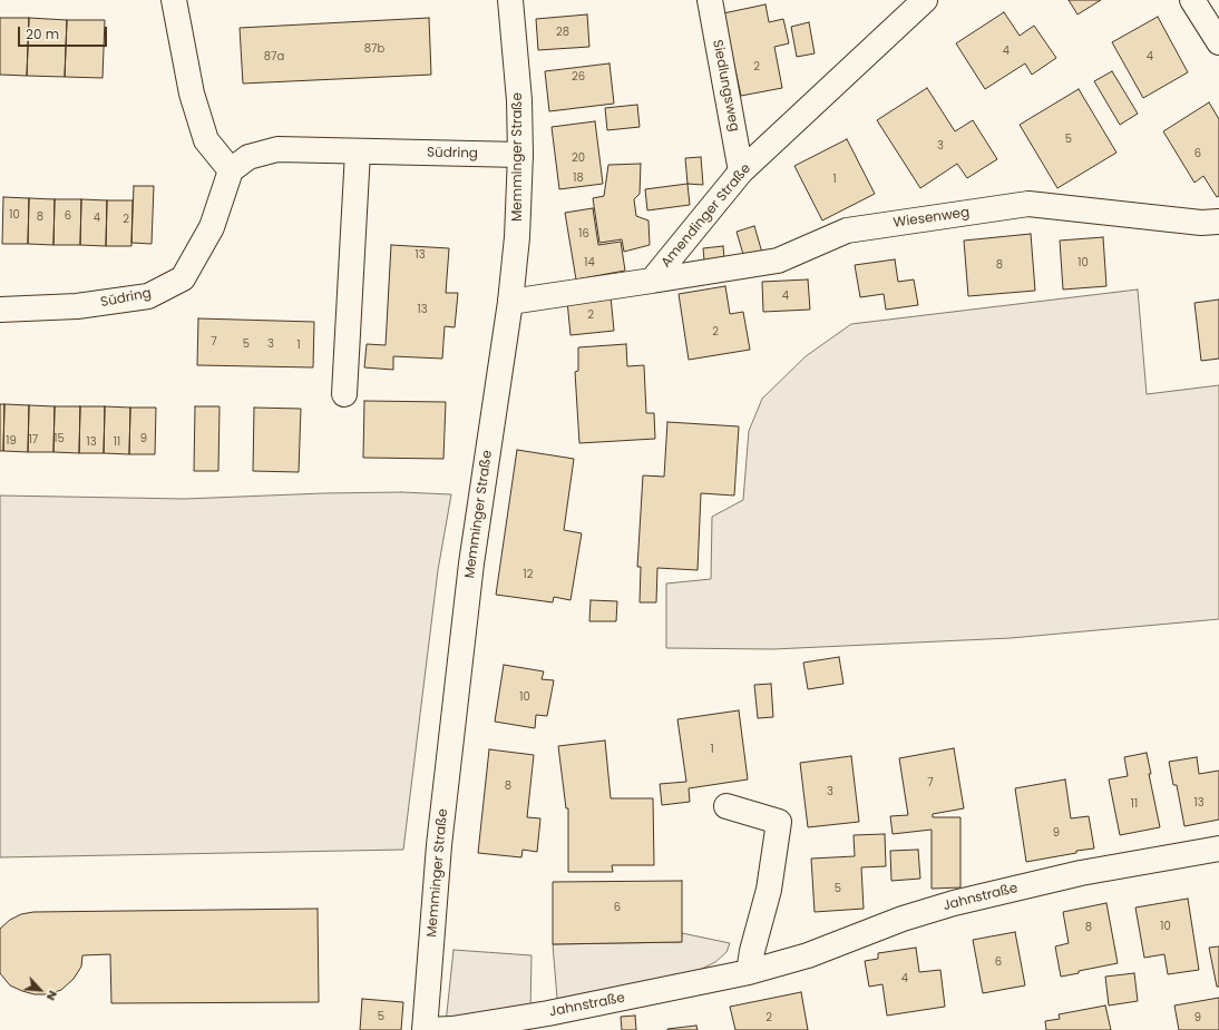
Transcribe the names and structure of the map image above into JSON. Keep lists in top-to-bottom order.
{
  "streets": {
    "street": [
      "Siedlungsweg",
      "Südring",
      "Memminger Straße",
      "Amendinger Straße",
      "Wiesenweg",
      "Jahnstraße"
    ]
  },
  "crossings": [
    ["Siedlungsweg", "Amendinger Straße"],
    ["Südring", "Memminger Straße"],
    ["Memminger Straße", "Amendinger Straße"],
    ["Memminger Straße", "Jahnstraße"],
    ["Amendinger Straße", "Wiesenweg"]
  ],
  "house_numbers": [
    "28",
    "87b",
    "4",
    "87a",
    "4",
    "2",
    "26",
    "5",
    "3",
    "6",
    "20",
    "18",
    "1",
    "10",
    "6",
    "8",
    "4",
    "2",
    "16",
    "13",
    "14",
    "10",
    "8",
    "4",
    "13",
    "2",
    "2",
    "7",
    "5",
    "3",
    "1",
    "15",
    "9",
    "17",
    "19",
    "13",
    "11",
    "12",
    "10",
    "1",
    "7",
    "8",
    "3",
    "13",
    "11",
    "9",
    "5",
    "6",
    "10",
    "8",
    "6",
    "4",
    "5",
    "2",
    "9"
  ],
  "scale_bar": "20 m",
  "north": "bottom right"
}
